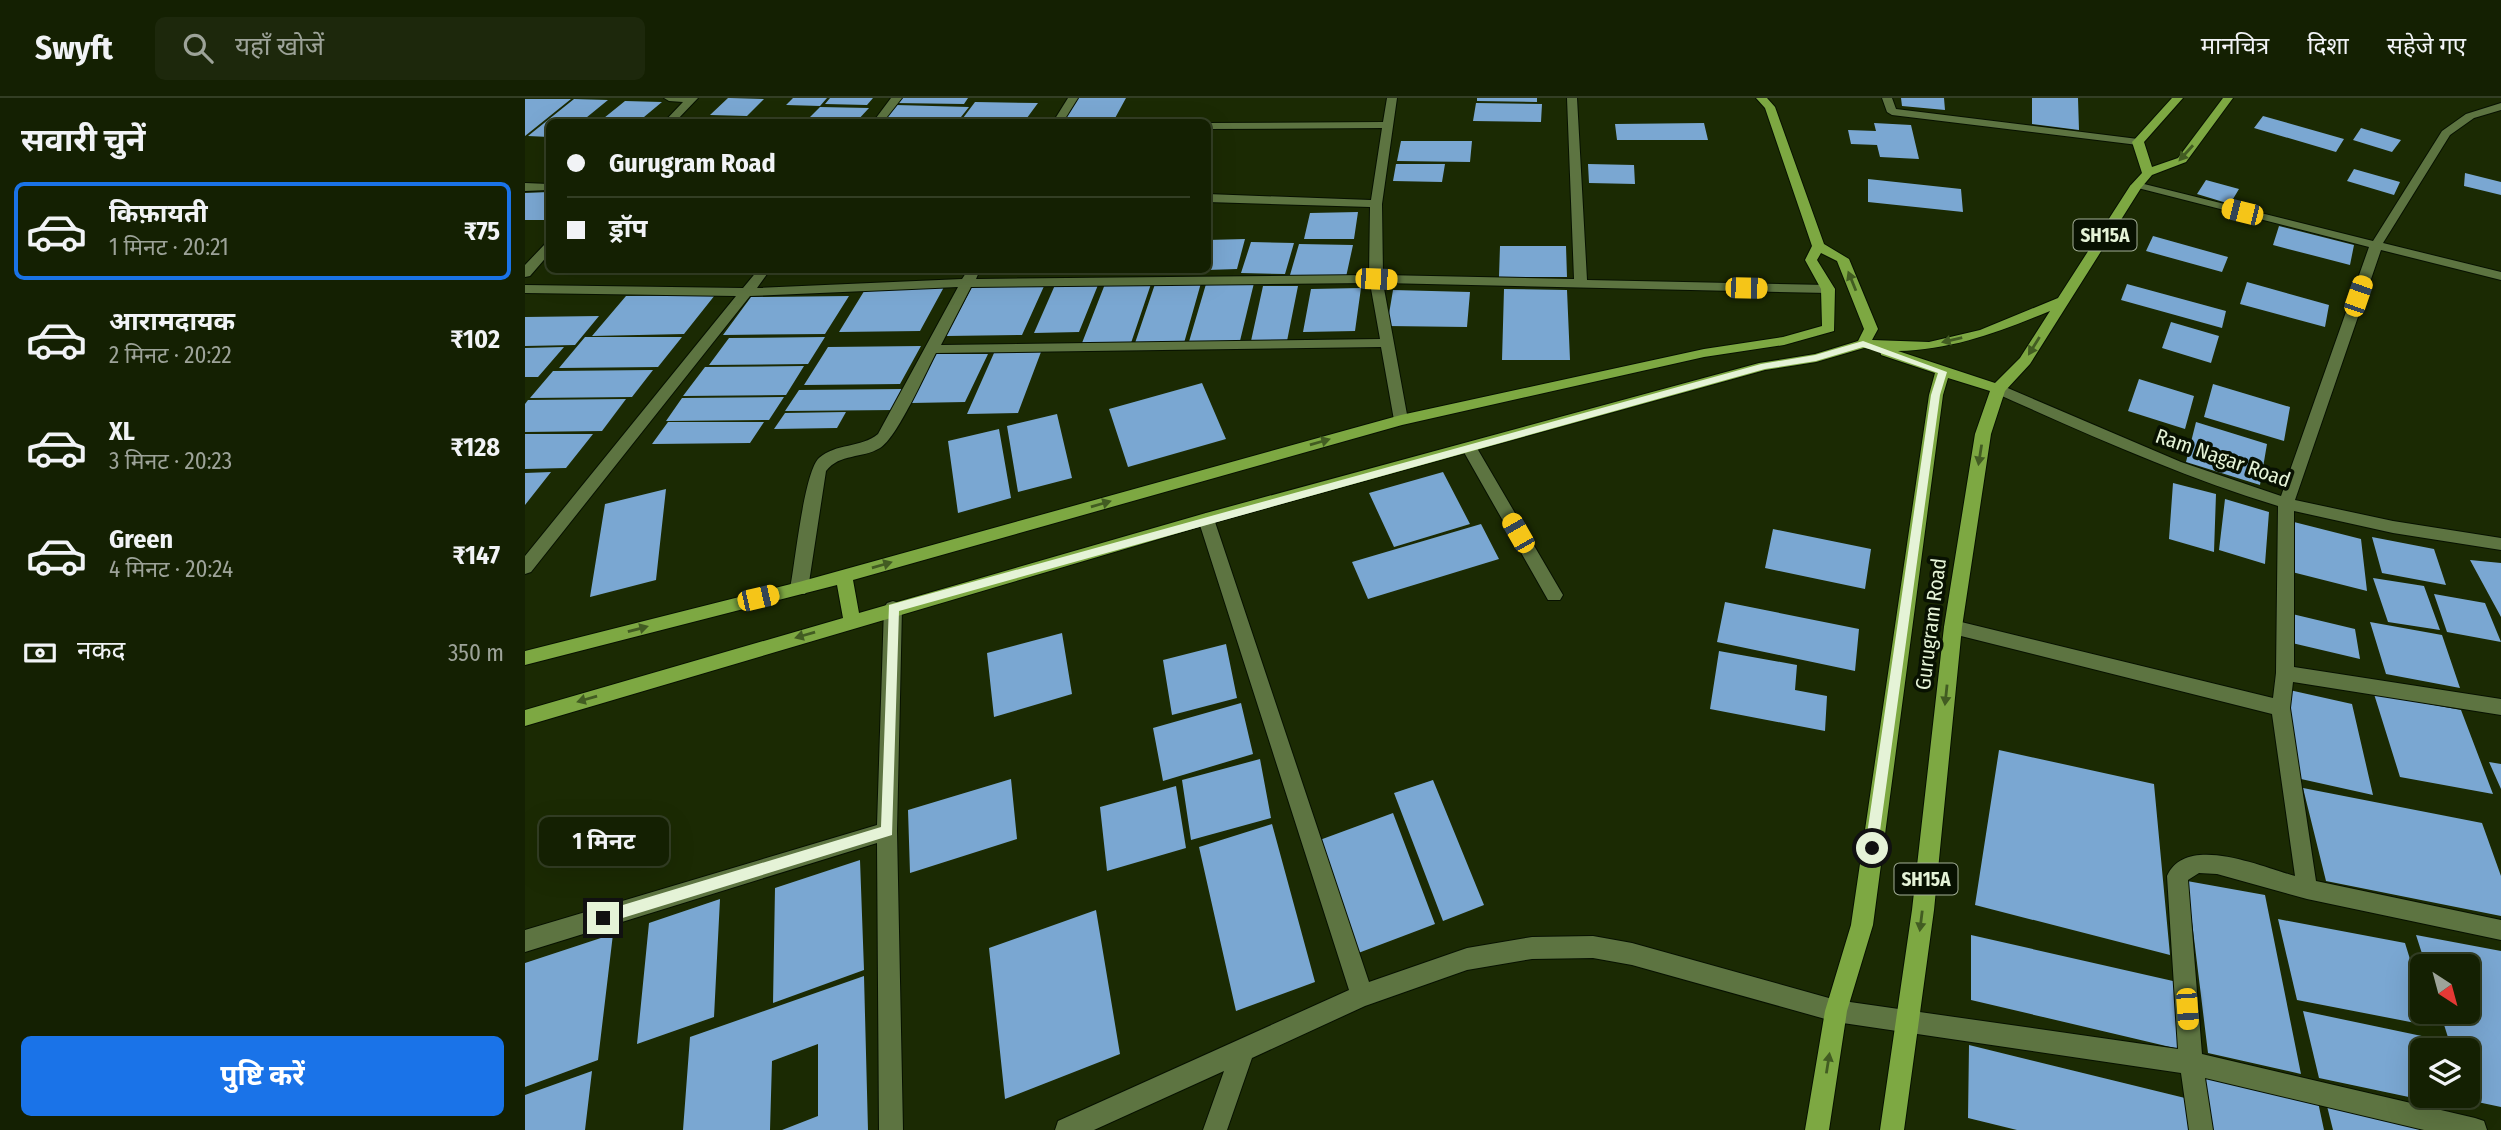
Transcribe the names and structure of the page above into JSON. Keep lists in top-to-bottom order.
{
  "streets": {
    "main road": ["SH15A", "Ram Nagar Road", "Gurugram Road"]
  },
  "crossings": [
    ["Ram Nagar Road", "Gurugram Road"]
  ],
  "north": "bottom right",
  "page": {
    "header": "Swyft",
    "search": "यहाँ खोजें",
    "nav": ["मानचित्र", "दिशा", "सहेजे गए"],
    "heading": "सवारी चुनें",
    "banner": ["Gurugram Road", "ड्रॉप"],
    "list": [
      {
        "name": "किफ़ायती",
        "note": "1 मिनट · 20:21",
        "value": "₹75"
      },
      {
        "name": "आरामदायक",
        "note": "2 मिनट · 20:22",
        "value": "₹102"
      },
      {
        "name": "XL",
        "note": "3 मिनट · 20:23",
        "value": "₹128"
      },
      {
        "name": "Green",
        "note": "4 मिनट · 20:24",
        "value": "₹147"
      }
    ],
    "pay": ["नकद", "350 m"],
    "bubble": "1 मिनट",
    "buttons": "पुष्टि करें"
  }
}
